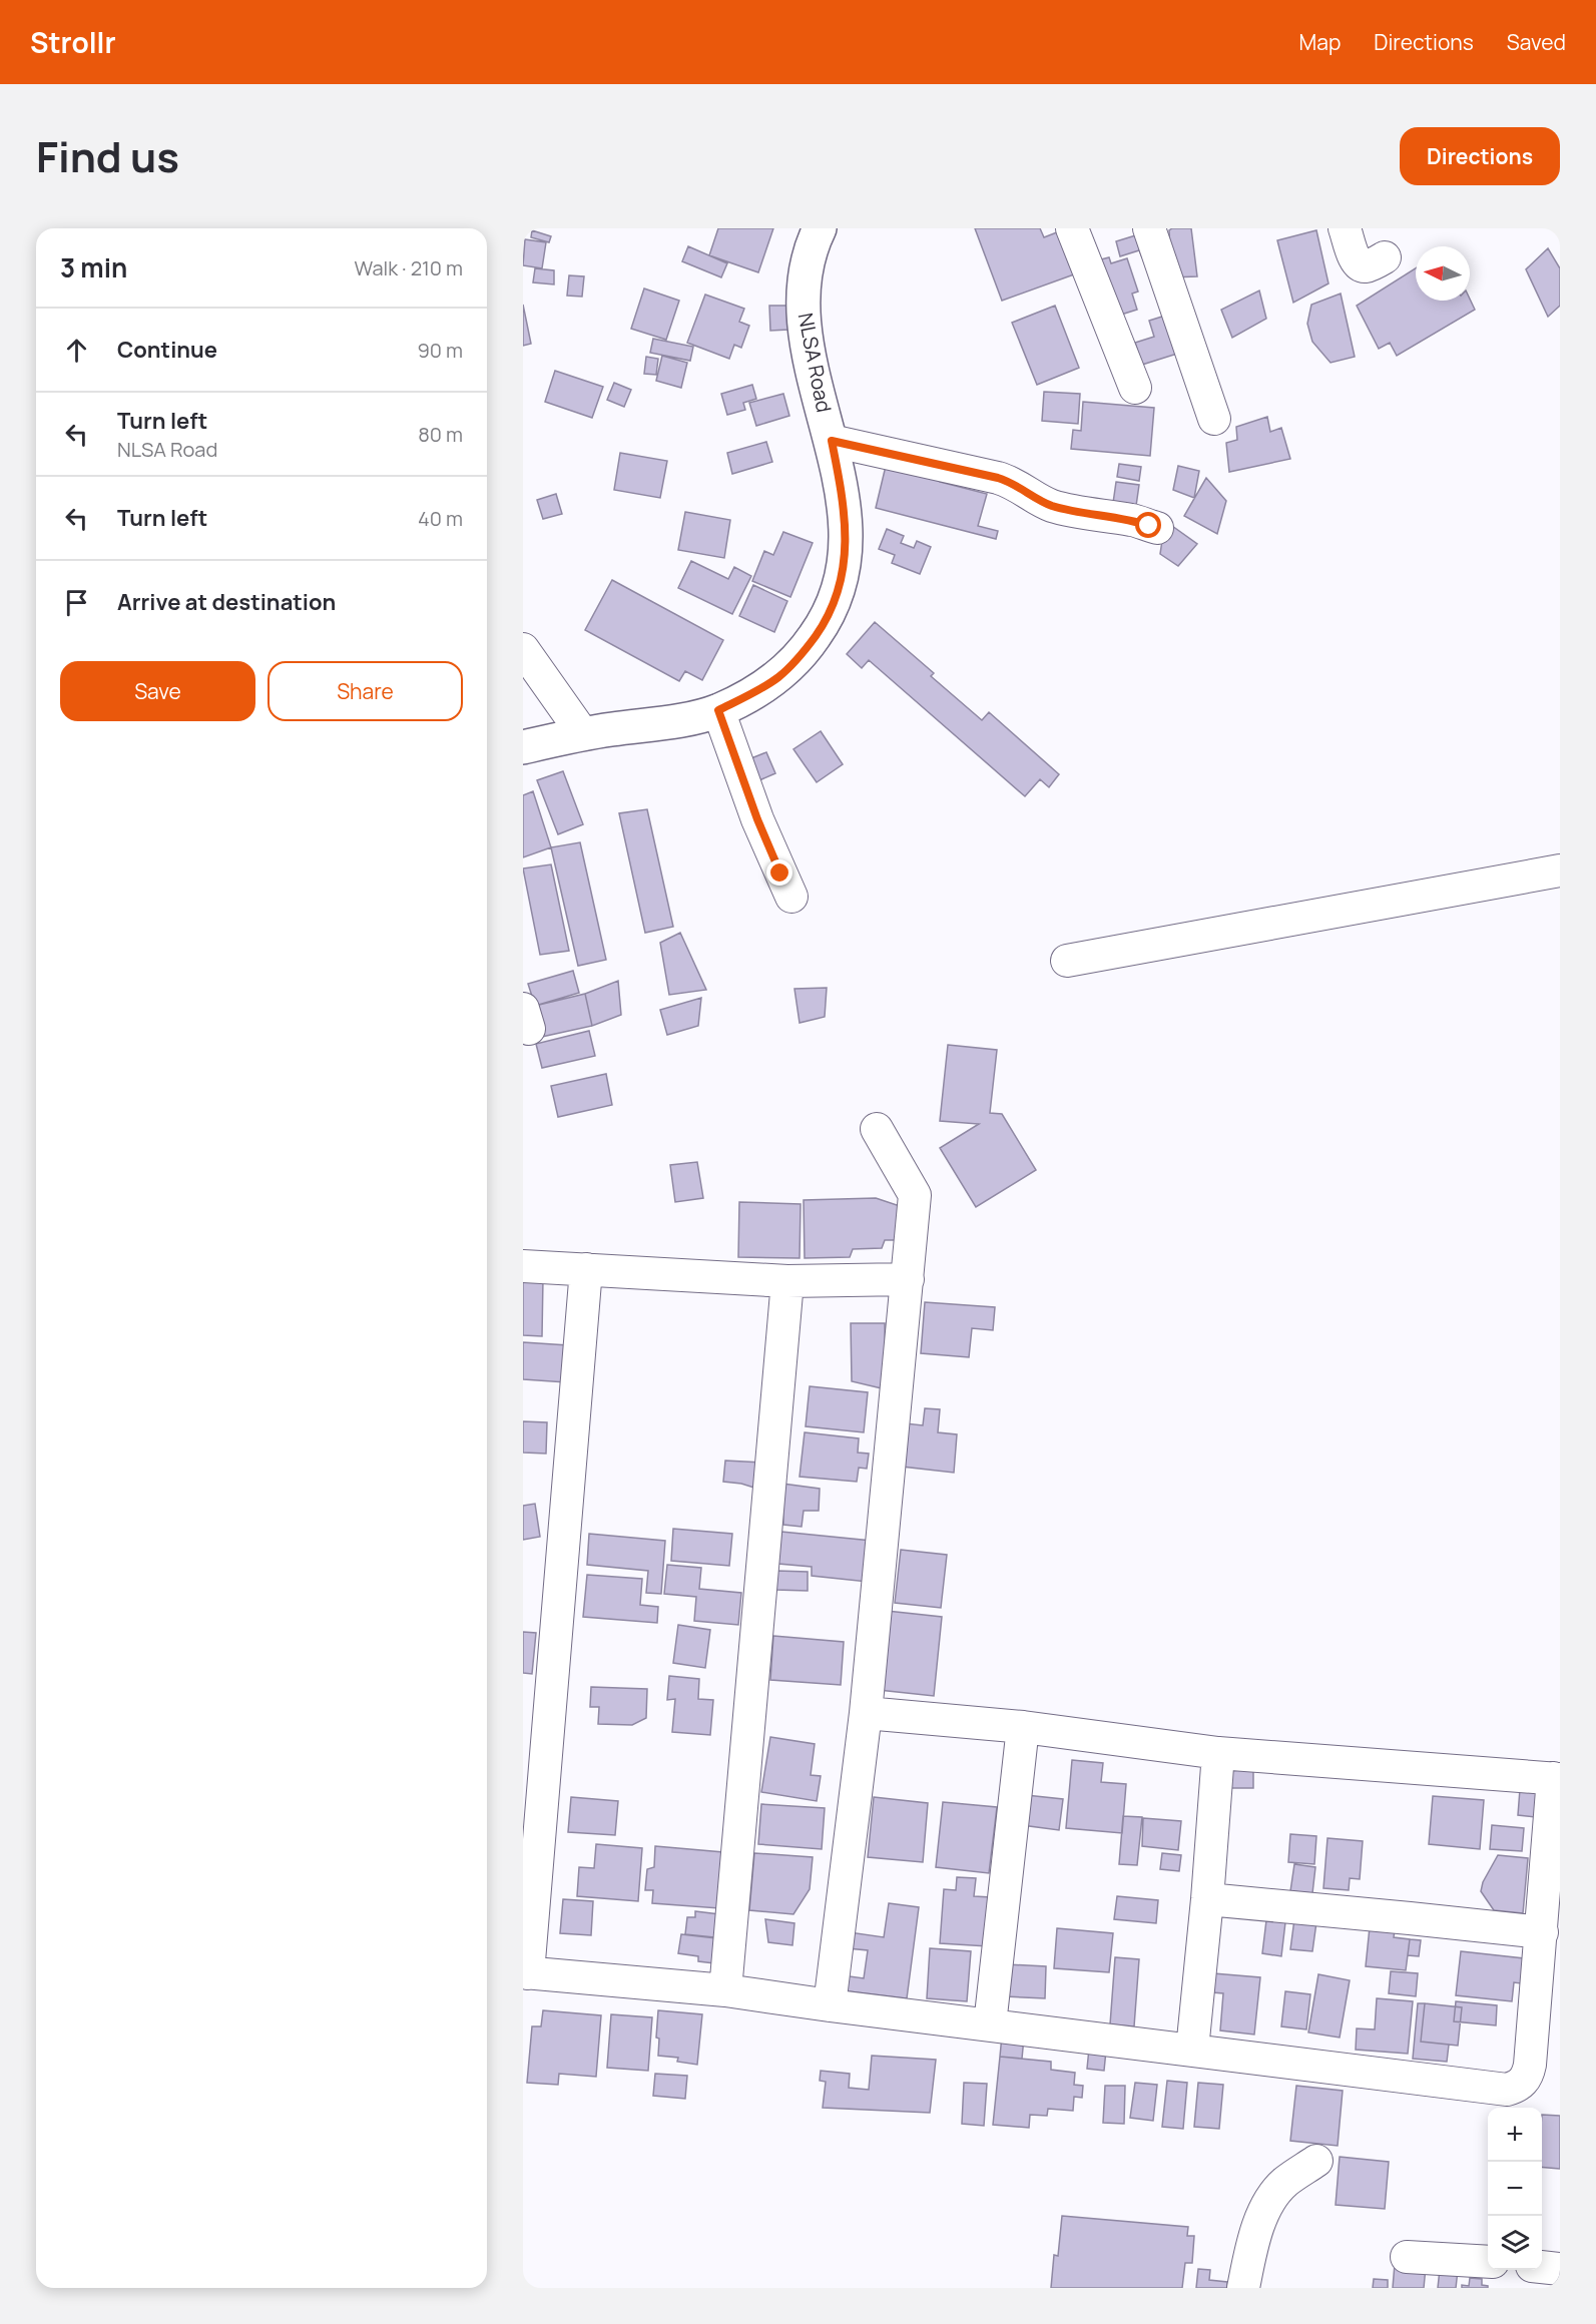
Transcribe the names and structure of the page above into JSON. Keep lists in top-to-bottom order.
{
  "streets": {
    "main road": ["NLSA Road"]
  },
  "north": "left",
  "page": {
    "header": "Strollr",
    "nav": ["Map", "Directions", "Saved"],
    "title": "Find us",
    "buttons": [
      "Directions",
      ["Save", "Share"]
    ],
    "heading": ["3 min", "Walk · 210 m"],
    "list": [
      ["Continue", "90 m"],
      ["Turn left", "NLSA Road", "80 m"],
      ["Turn left", "40 m"],
      "Arrive at destination"
    ],
    "map_buttons": ["+", "−"]
  }
}
